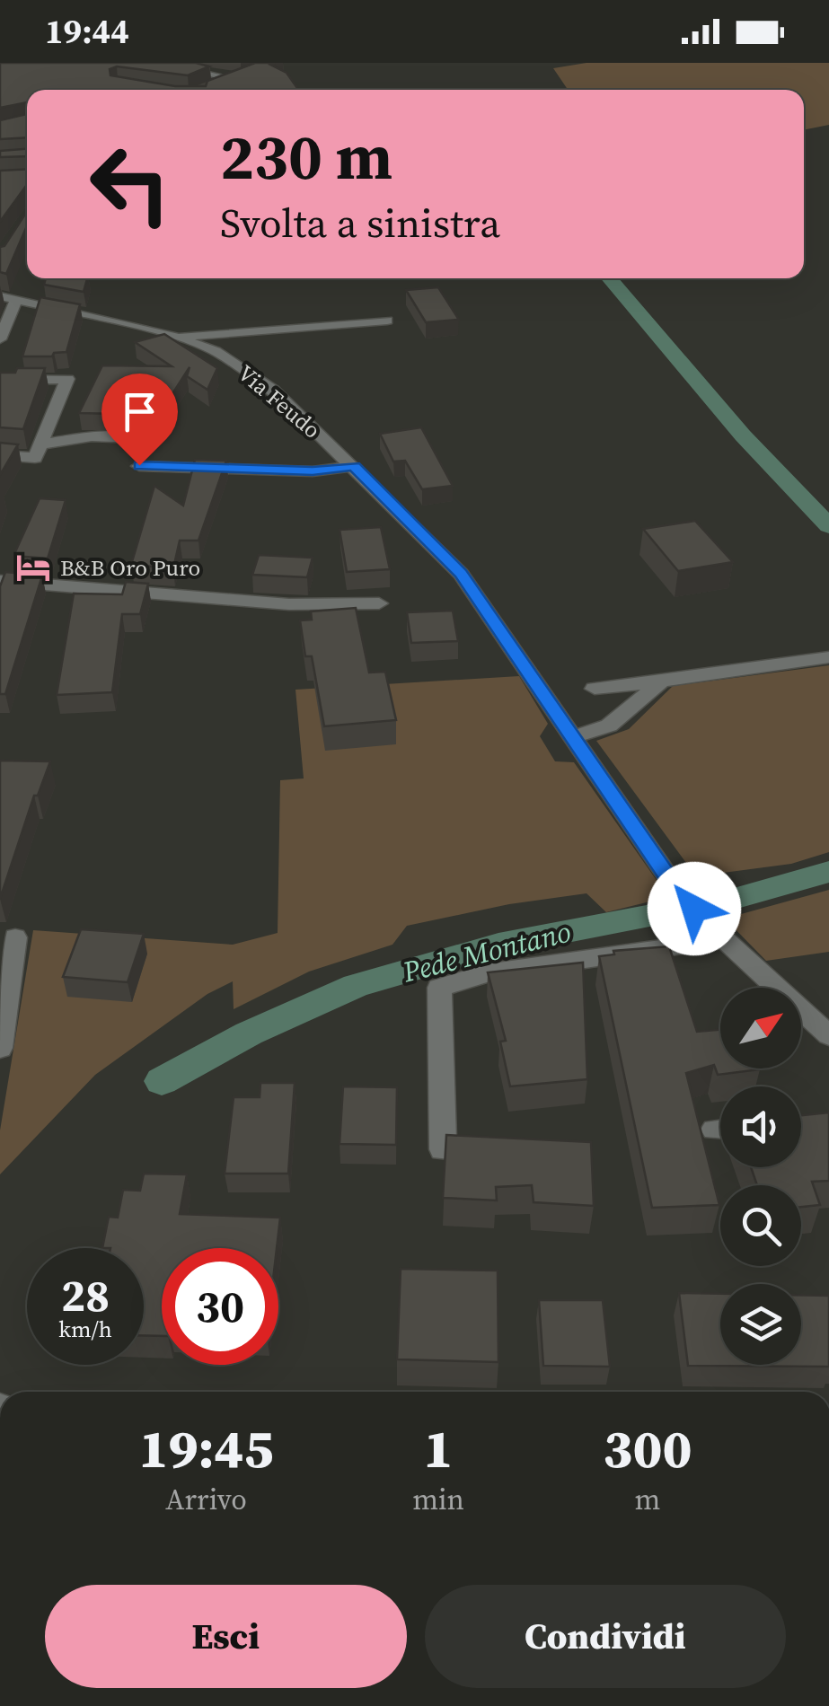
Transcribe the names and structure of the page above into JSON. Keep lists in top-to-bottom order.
{
  "streets": {
    "street": ["Via Feudo"]
  },
  "water": ["Pede Montano"],
  "places": {
    "hotel": ["B&B Oro Puro"]
  },
  "north": "top right",
  "page": {
    "status": "19:44",
    "turn": ["230 m", "Svolta a sinistra"],
    "speed": "28 km/h",
    "limit": "30",
    "eta": [
      "19:45",
      "Arrivo",
      "1",
      "min",
      "300",
      "m"
    ],
    "buttons": ["Esci", "Condividi"]
  }
}
